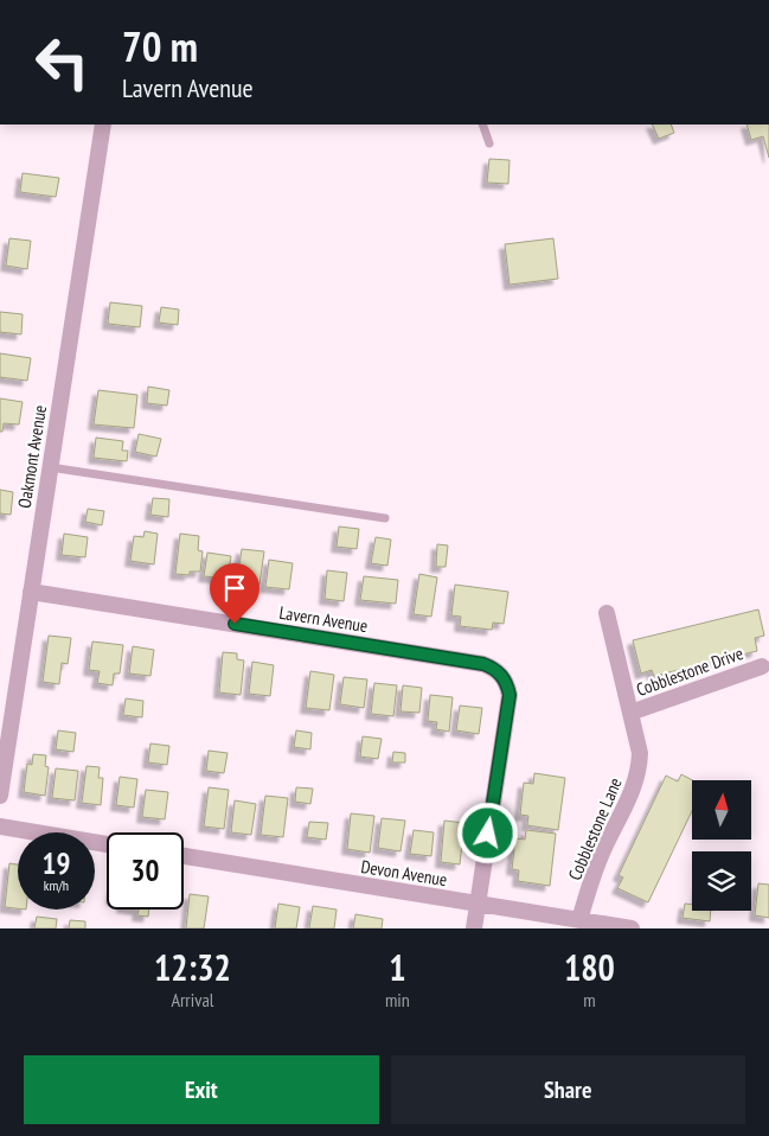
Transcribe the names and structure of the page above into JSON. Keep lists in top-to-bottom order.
{
  "streets": {
    "street": [
      "Oakmont Avenue",
      "Lavern Avenue",
      "Cobblestone Drive",
      "Cobblestone Lane",
      "Devon Avenue"
    ]
  },
  "crossings": [
    ["Oakmont Avenue", "Lavern Avenue"],
    ["Lavern Avenue", "Devon Avenue"],
    ["Cobblestone Drive", "Cobblestone Lane"],
    ["Cobblestone Lane", "Devon Avenue"]
  ],
  "north": "top",
  "page": {
    "turn": ["70 m", "Lavern Avenue"],
    "speed": "19 km/h",
    "limit": "30",
    "eta": [
      "12:32",
      "Arrival",
      "1",
      "min",
      "180",
      "m"
    ],
    "buttons": ["Exit", "Share"]
  }
}
